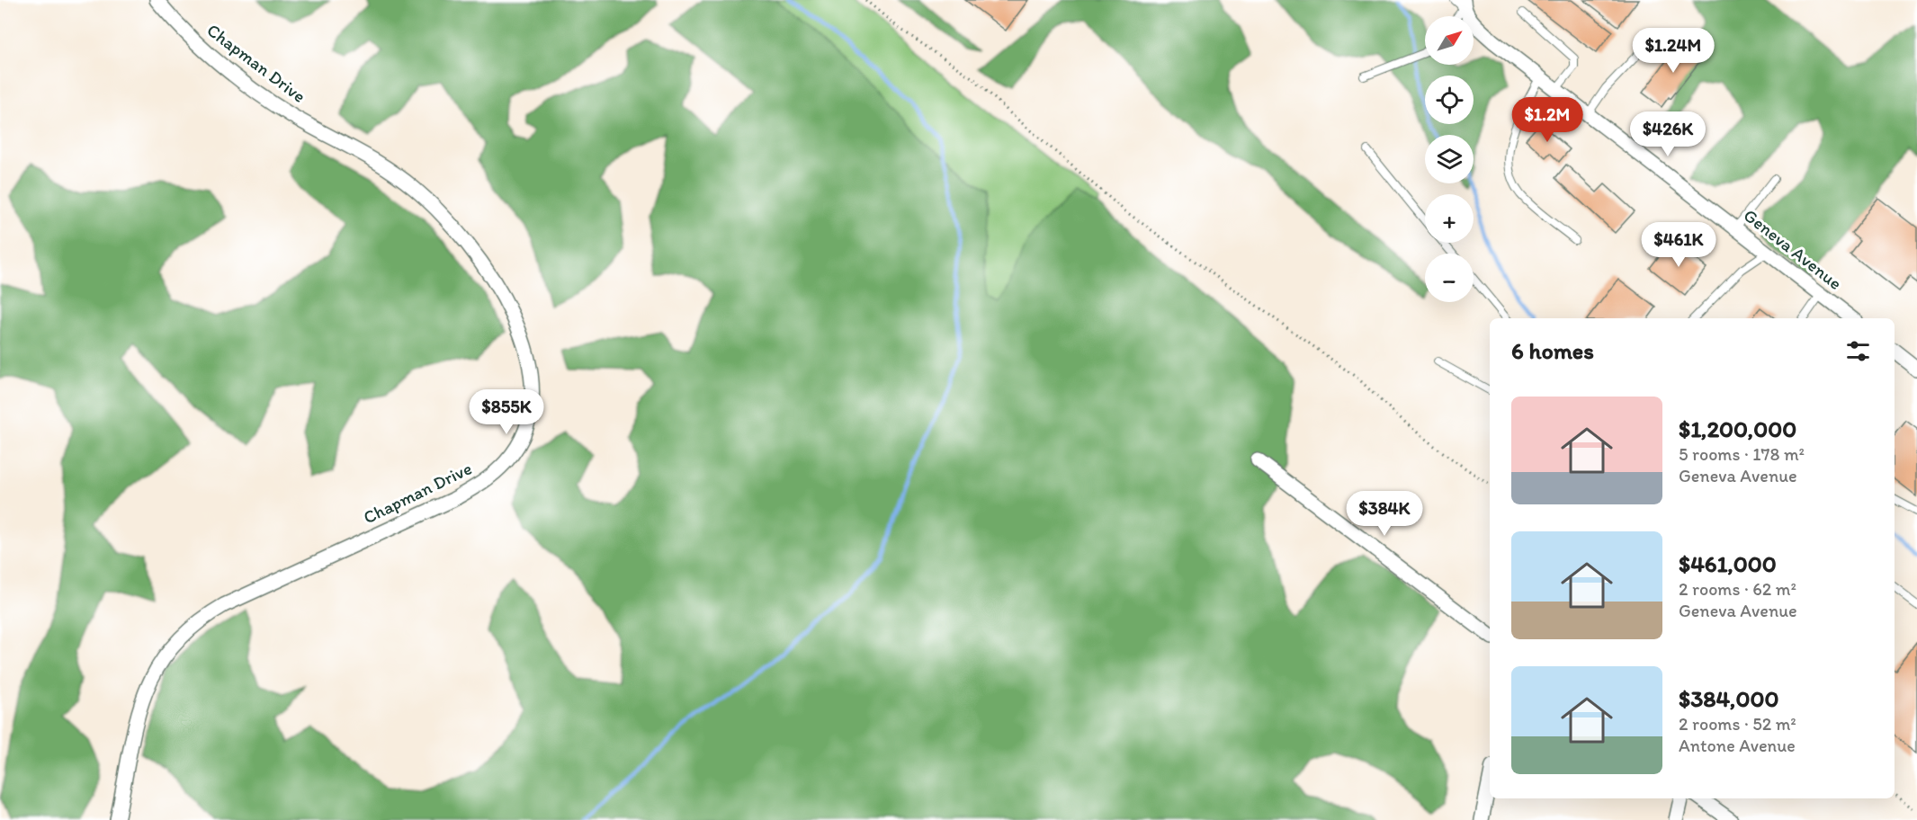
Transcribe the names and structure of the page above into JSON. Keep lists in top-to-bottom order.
{
  "streets": {
    "street": ["Chapman Drive", "Geneva Avenue"]
  },
  "north": "top right",
  "page": {
    "map_buttons": ["+", "−"],
    "price": [
      "$1.24M",
      "$1.2M",
      "$426K",
      "$461K",
      "$855K",
      "$384K"
    ],
    "heading": "6 homes",
    "list": [
      {
        "name": "$1,200,000",
        "note": "5 rooms · 178 m² · Geneva Avenue"
      },
      {
        "name": "$461,000",
        "note": "2 rooms · 62 m² · Geneva Avenue"
      },
      {
        "name": "$384,000",
        "note": "2 rooms · 52 m² · Antone Avenue"
      }
    ]
  }
}
